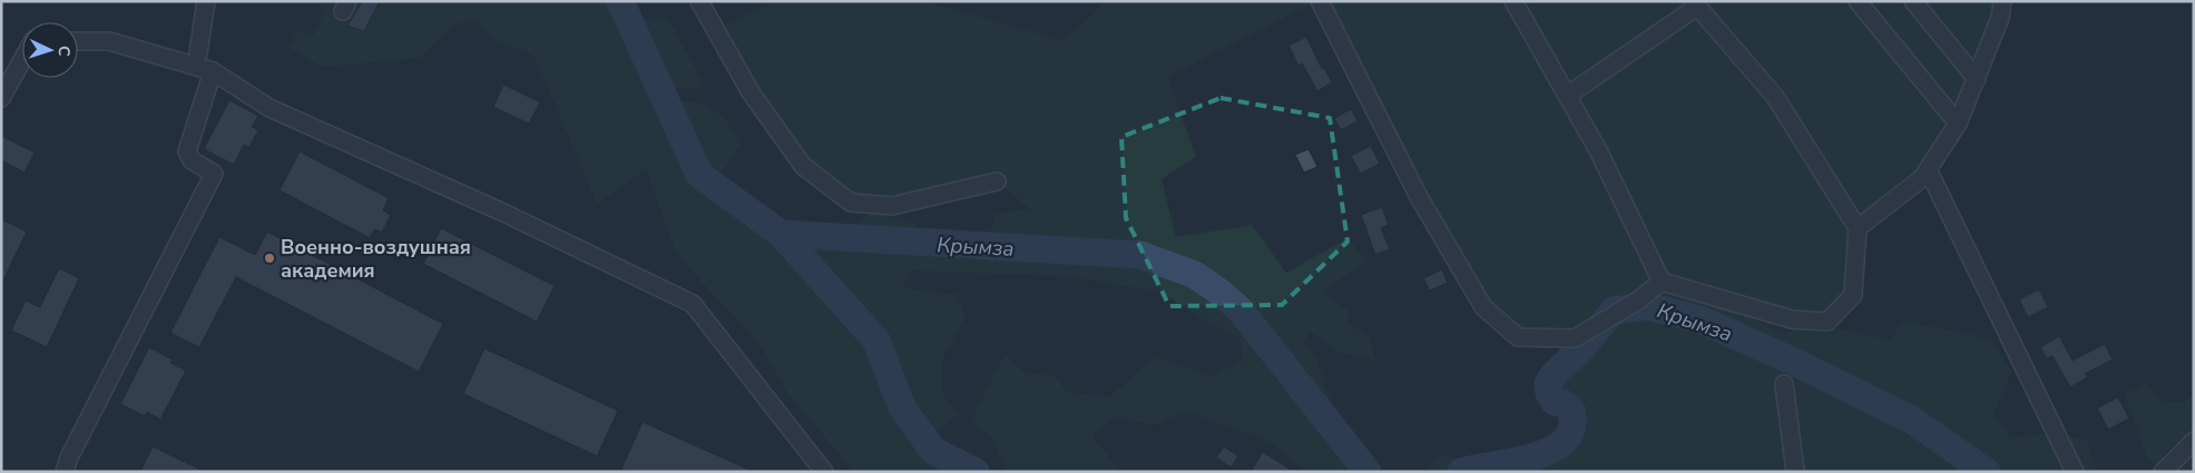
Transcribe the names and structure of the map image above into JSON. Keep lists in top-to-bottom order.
{
  "water": ["Крымза"],
  "places": ["Военно-воздушная академия"],
  "north": "right"
}
